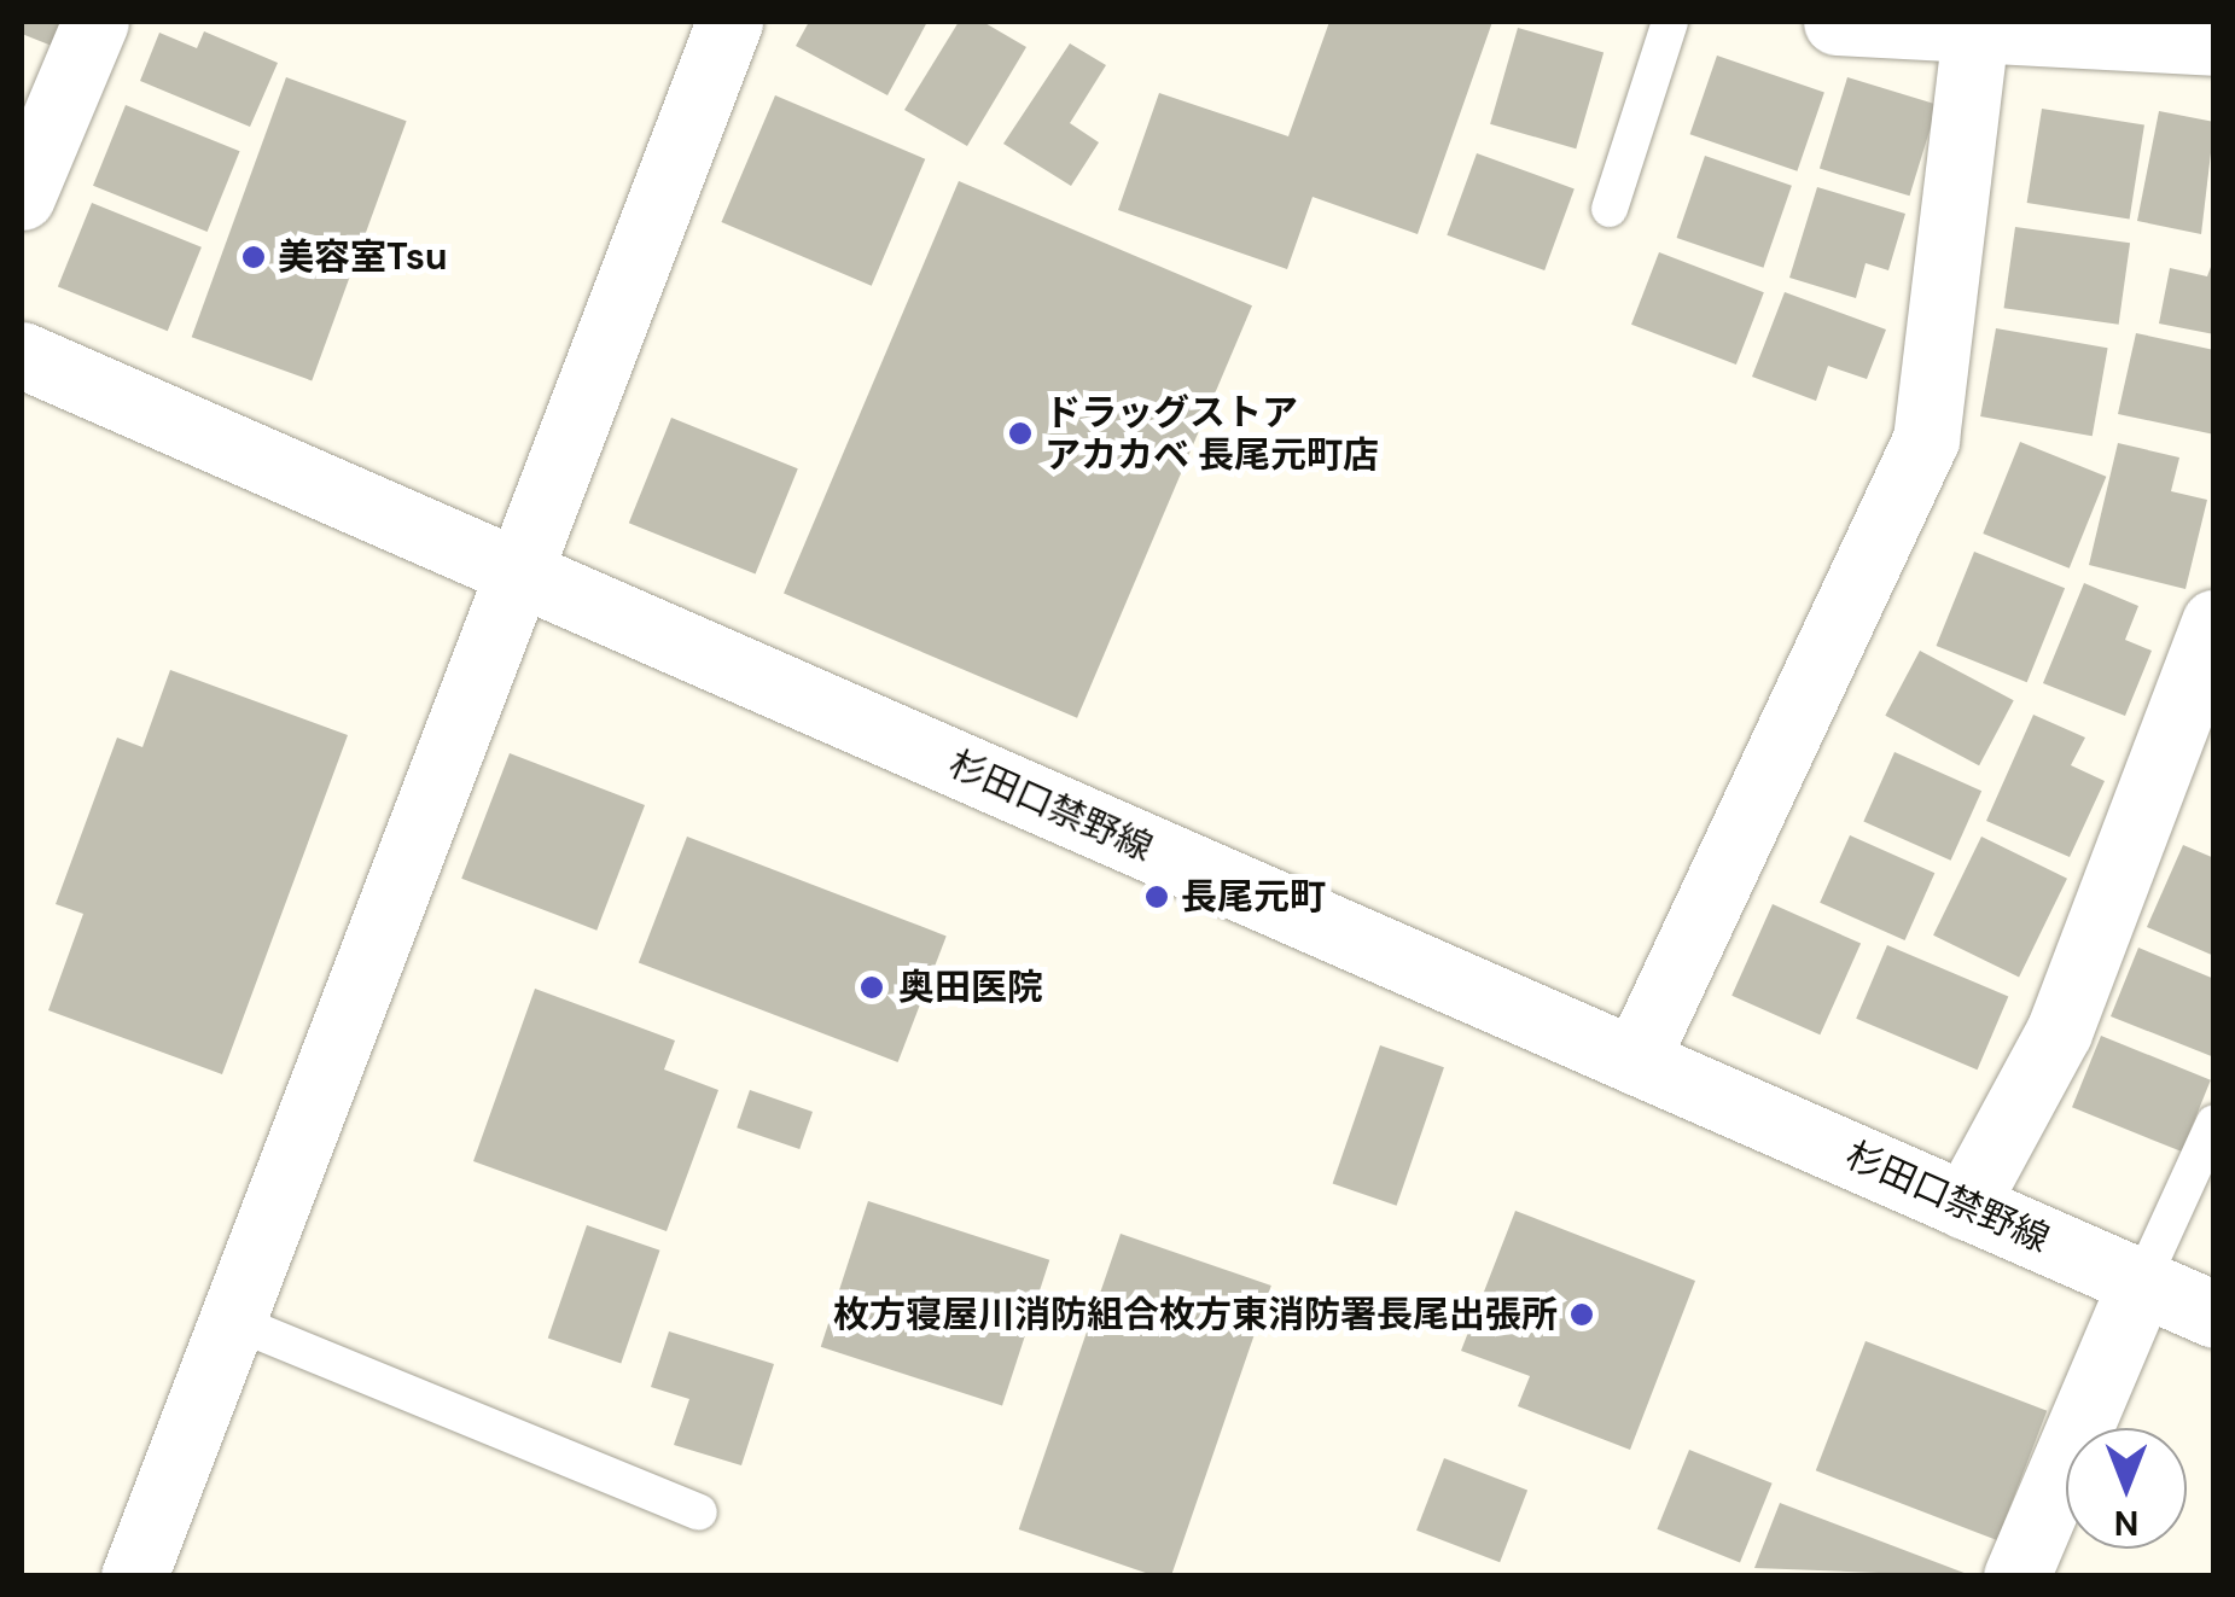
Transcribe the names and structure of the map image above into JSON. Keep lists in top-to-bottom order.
{
  "streets": {
    "street": ["杉田口禁野線"]
  },
  "places": [
    "美容室Tsu",
    "ドラッグストア アカカベ 長尾元町店",
    "長尾元町",
    "奥田医院",
    "枚方寝屋川消防組合枚方東消防署長尾出張所"
  ],
  "north": "bottom"
}
